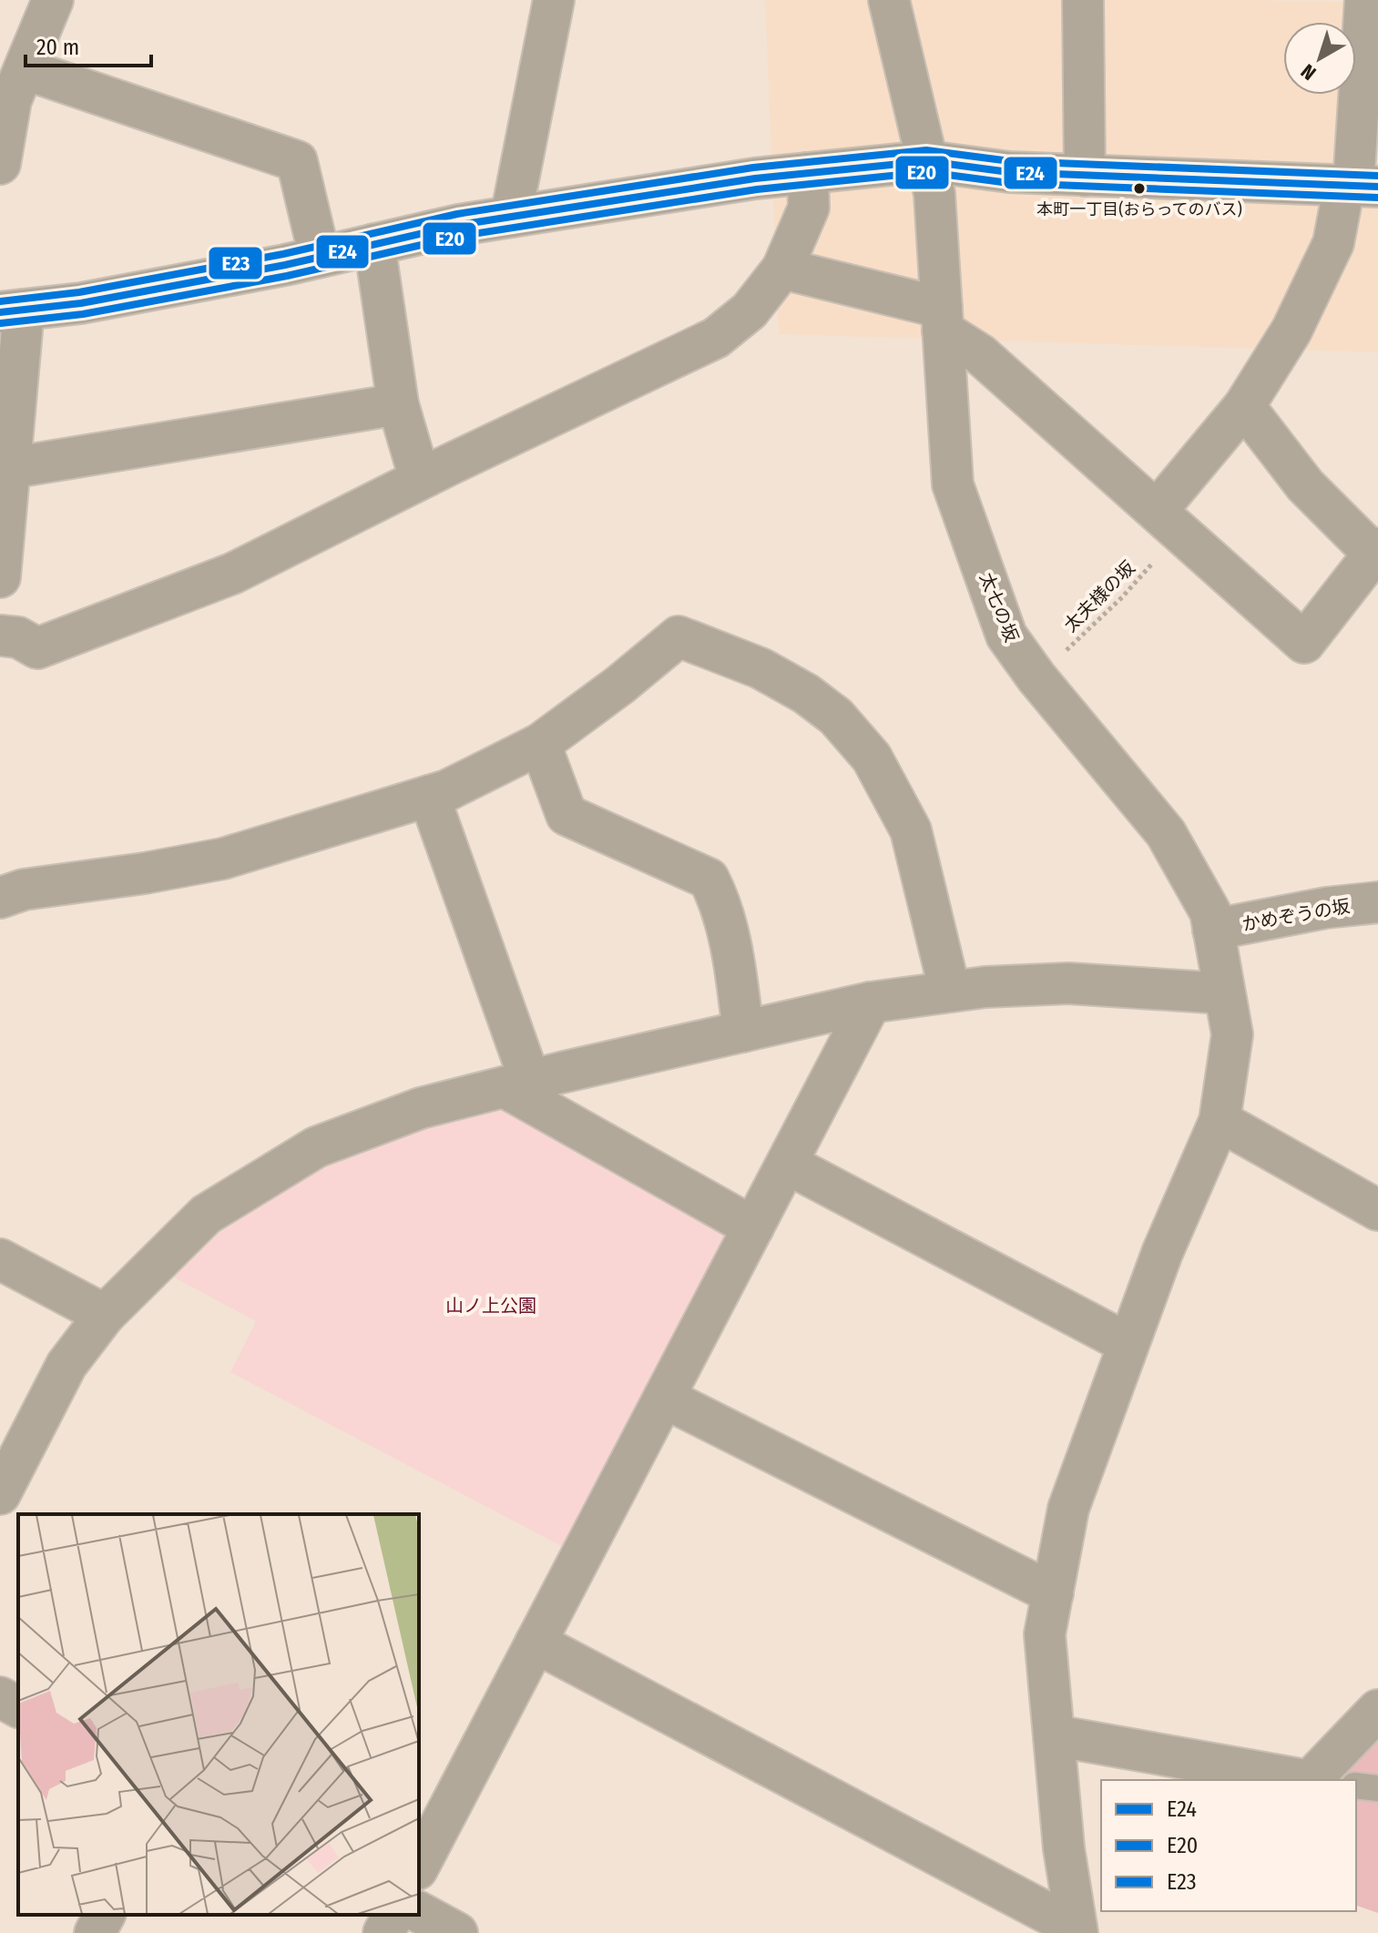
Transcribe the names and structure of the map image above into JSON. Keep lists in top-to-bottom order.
{
  "streets": {
    "street": ["太七の坂", "かめぞうの坂"],
    "path": ["太夫様の坂"]
  },
  "crossings": [
    ["太夫様の坂", "太七の坂"],
    ["太七の坂", "かめぞうの坂"]
  ],
  "parks": ["山ノ上公園"],
  "places": ["本町一丁目(おらってのバス)"],
  "lines": ["transit line E23", "transit line E24", "transit line E20"],
  "legend": ["E24", "E20", "E23"],
  "scale_bar": "20 m",
  "north": "bottom left"
}
